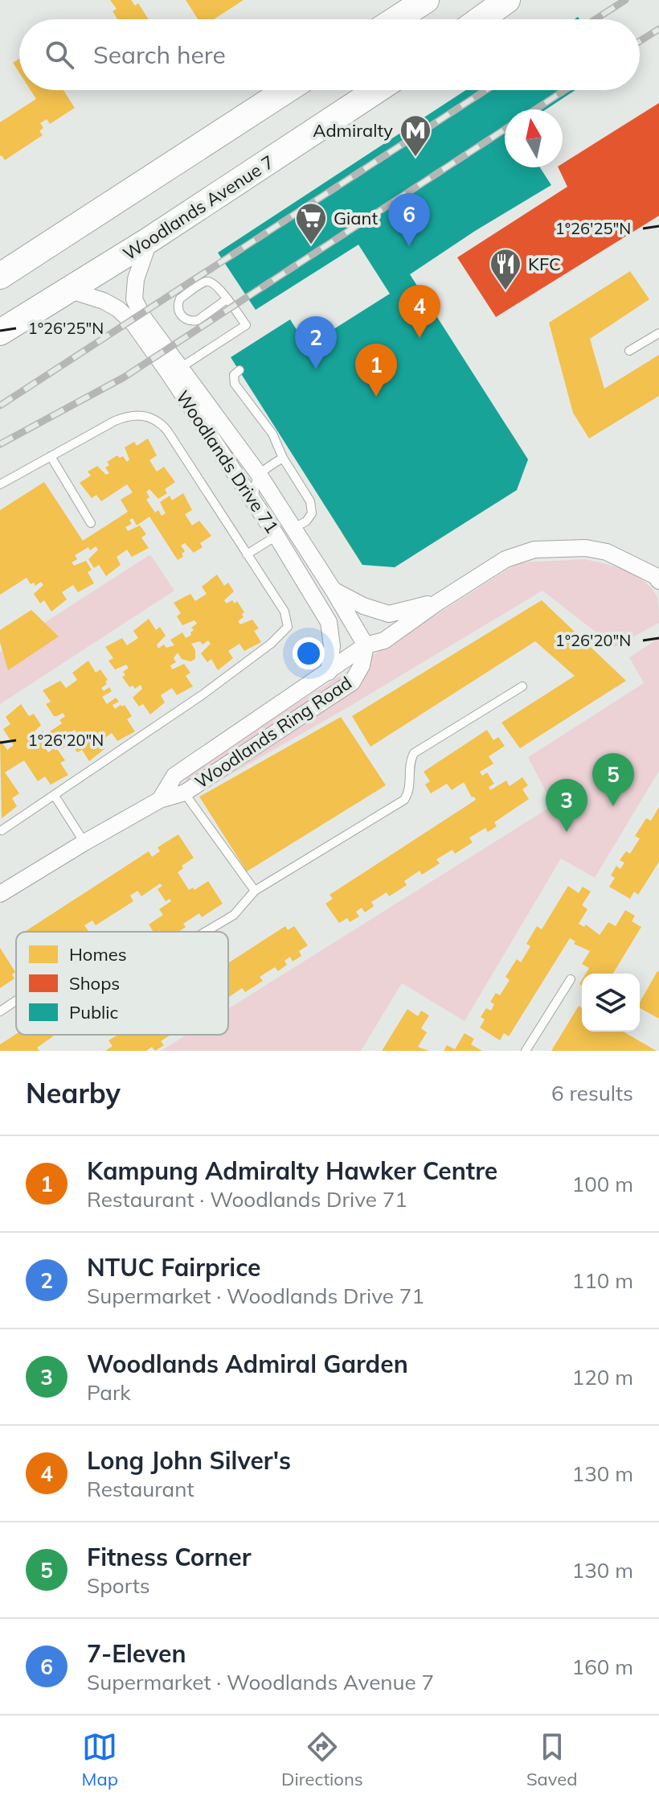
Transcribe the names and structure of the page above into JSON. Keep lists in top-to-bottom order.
{
  "streets": {
    "main road": ["Woodlands Avenue 7"],
    "street": ["Woodlands Drive 71", "Woodlands Ring Road"]
  },
  "crossings": [
    ["Woodlands Avenue 7", "Woodlands Drive 71"],
    ["Woodlands Drive 71", "Woodlands Ring Road"]
  ],
  "places": {
    "metro station": ["Admiralty"],
    "supermarket": ["Giant"],
    "restaurant": ["KFC"]
  },
  "legend": ["Homes", "Shops", "Public"],
  "north": "top",
  "page": {
    "search": "Search here",
    "pins": [
      "6",
      "4",
      "2",
      "1",
      "5",
      "3"
    ],
    "heading": ["Nearby", "6 results"],
    "list": [
      {
        "mark": "1",
        "name": "Kampung Admiralty Hawker Centre",
        "note": "Restaurant · Woodlands Drive 71",
        "value": "100 m"
      },
      {
        "mark": "2",
        "name": "NTUC Fairprice",
        "note": "Supermarket · Woodlands Drive 71",
        "value": "110 m"
      },
      {
        "mark": "3",
        "name": "Woodlands Admiral Garden",
        "note": "Park",
        "value": "120 m"
      },
      {
        "mark": "4",
        "name": "Long John Silver's",
        "note": "Restaurant",
        "value": "130 m"
      },
      {
        "mark": "5",
        "name": "Fitness Corner",
        "note": "Sports",
        "value": "130 m"
      },
      {
        "mark": "6",
        "name": "7-Eleven",
        "note": "Supermarket · Woodlands Avenue 7",
        "value": "160 m"
      }
    ],
    "nav": ["Map", "Directions", "Saved"]
  },
  "coordinates": ["1°26'25\"N", "1°26'20\"N"]
}
